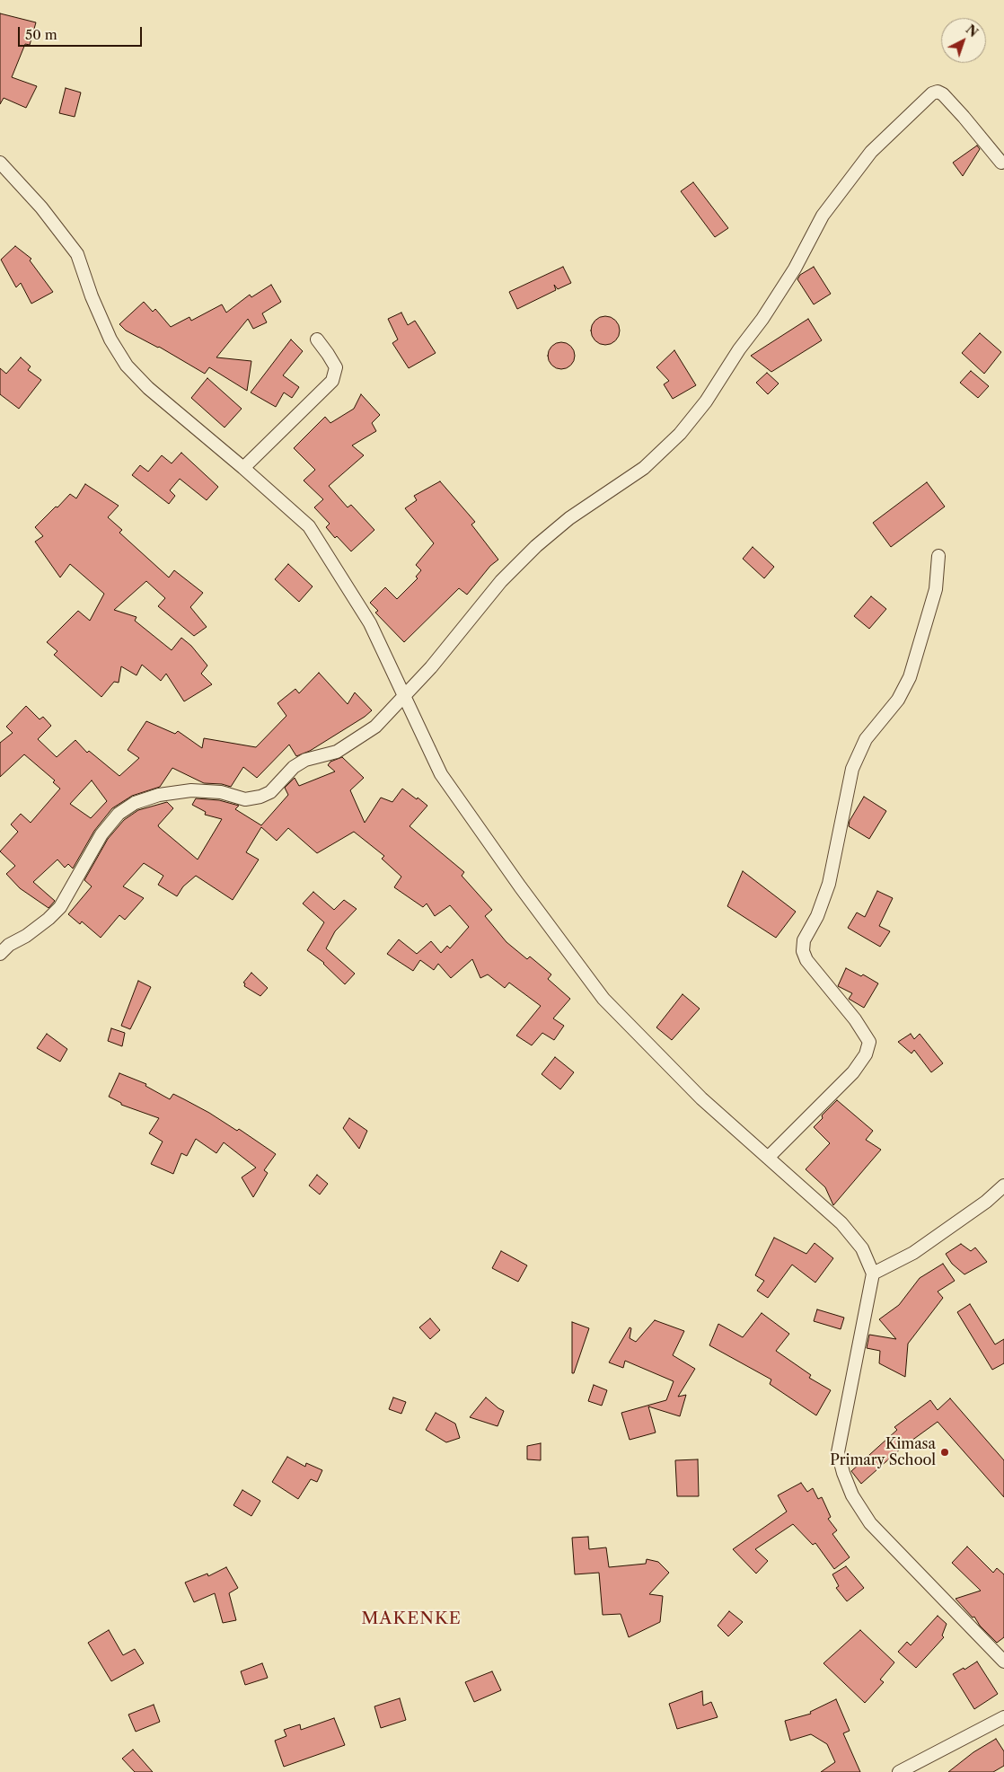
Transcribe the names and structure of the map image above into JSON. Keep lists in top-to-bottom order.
{
  "districts": ["MAKENKE"],
  "places": ["Kimasa Primary School"],
  "scale_bar": "50 m",
  "north": "top right"
}
